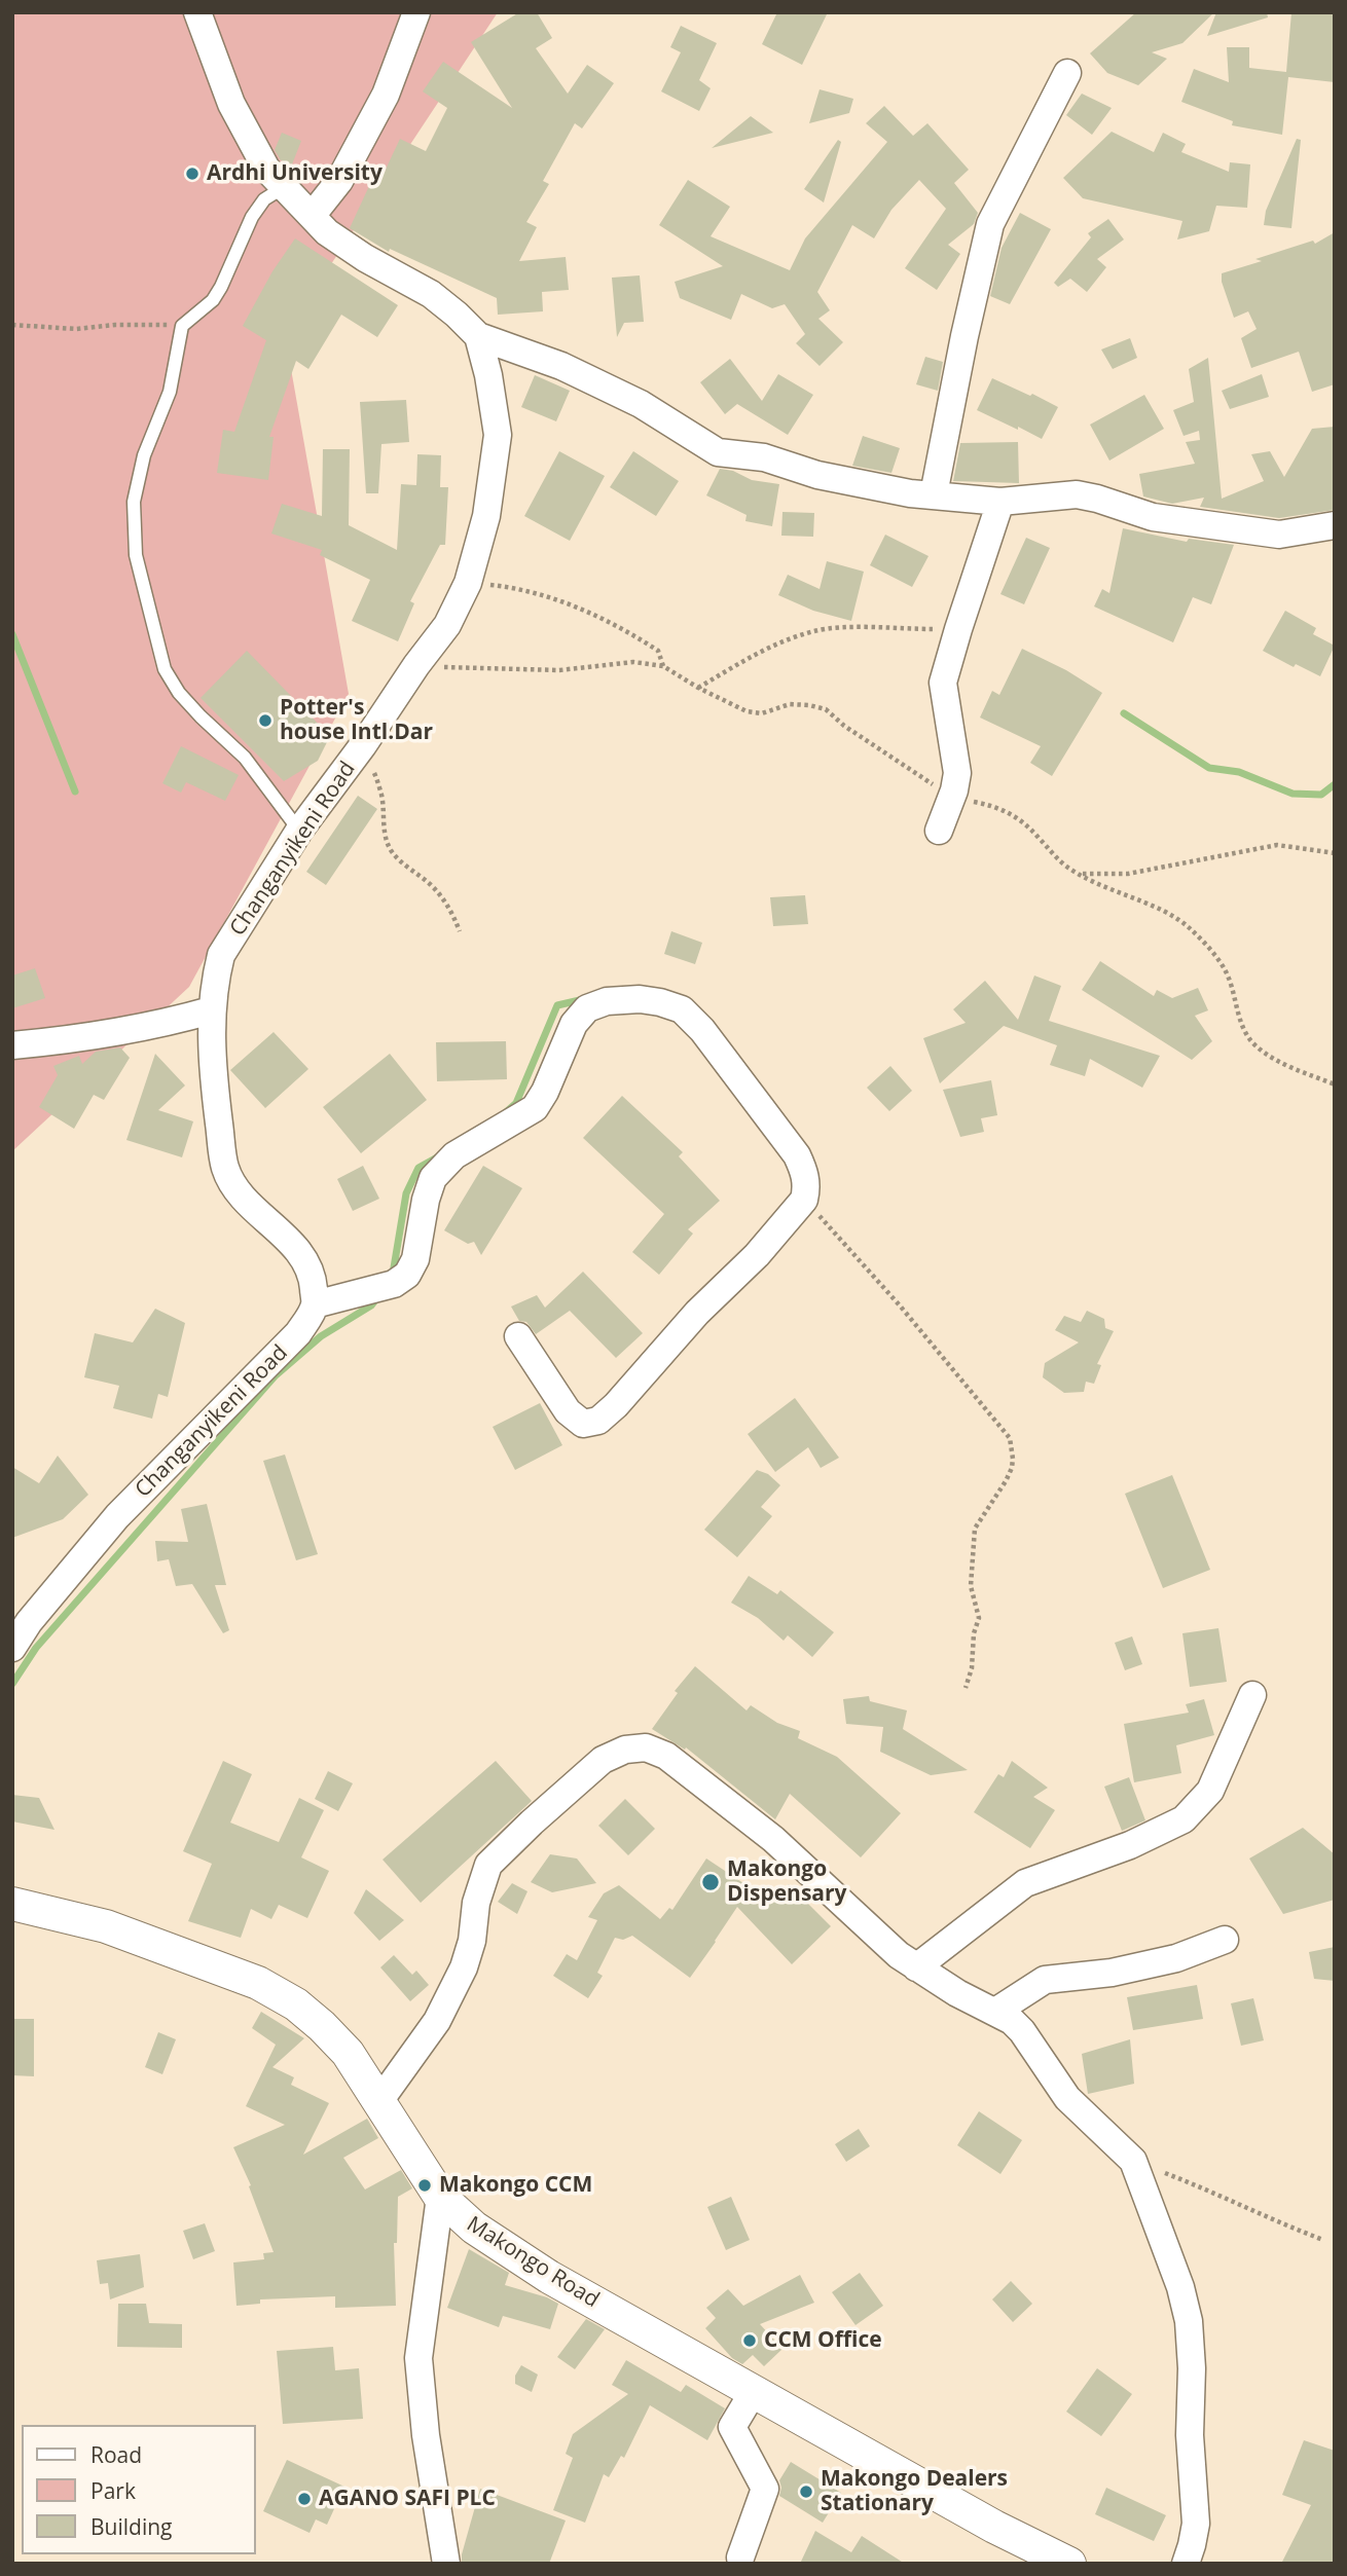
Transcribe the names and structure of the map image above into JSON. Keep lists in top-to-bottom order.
{
  "streets": {
    "street": ["Changanyikeni Road", "Makongo Road"]
  },
  "places": [
    "Ardhi University",
    "Potter's house Intl.Dar",
    "Makongo Dispensary",
    "Makongo CCM",
    "CCM Office",
    "Makongo Dealers Stationary",
    "AGANO SAFI PLC"
  ],
  "legend": ["Road", "Park", "Building"]
}
